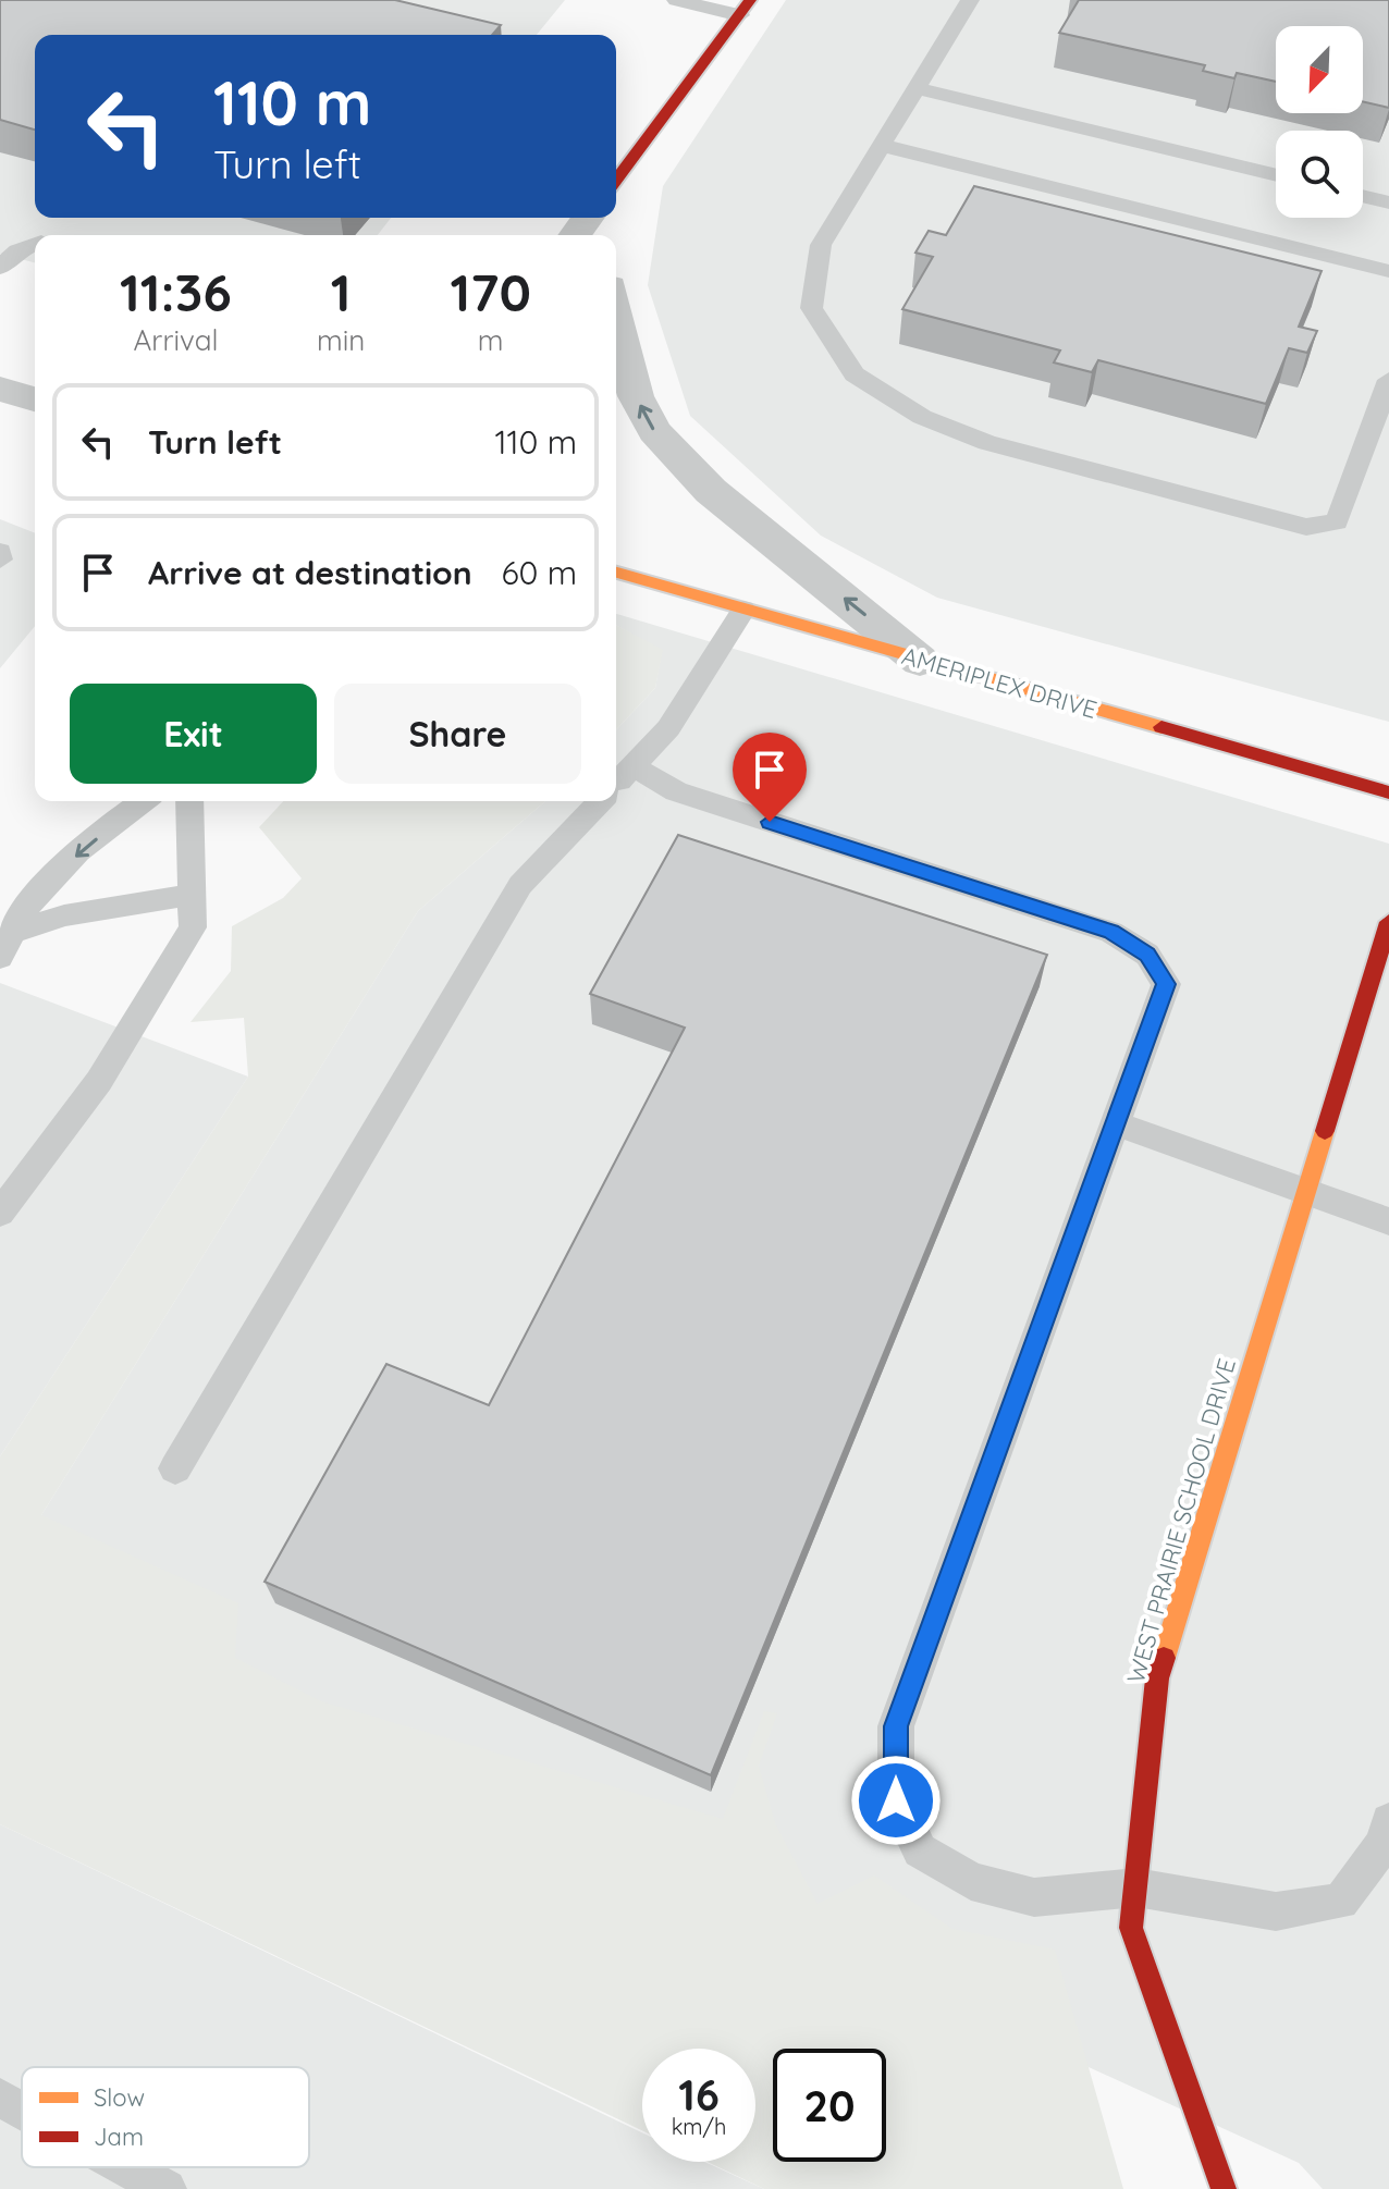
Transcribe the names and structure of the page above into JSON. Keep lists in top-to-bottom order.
{
  "streets": {
    "street": ["AMERIPLEX DRIVE", "WEST PRAIRIE SCHOOL DRIVE"]
  },
  "legend": ["Slow", "Jam"],
  "north": "bottom left",
  "page": {
    "turn": ["110 m", "Turn left"],
    "eta": [
      "11:36",
      "Arrival",
      "1",
      "min",
      "170",
      "m"
    ],
    "list": [
      {
        "name": "Turn left",
        "value": "110 m"
      },
      {
        "name": "Arrive at destination",
        "value": "60 m"
      }
    ],
    "buttons": ["Exit", "Share"],
    "speed": "16 km/h",
    "limit": "20"
  }
}
